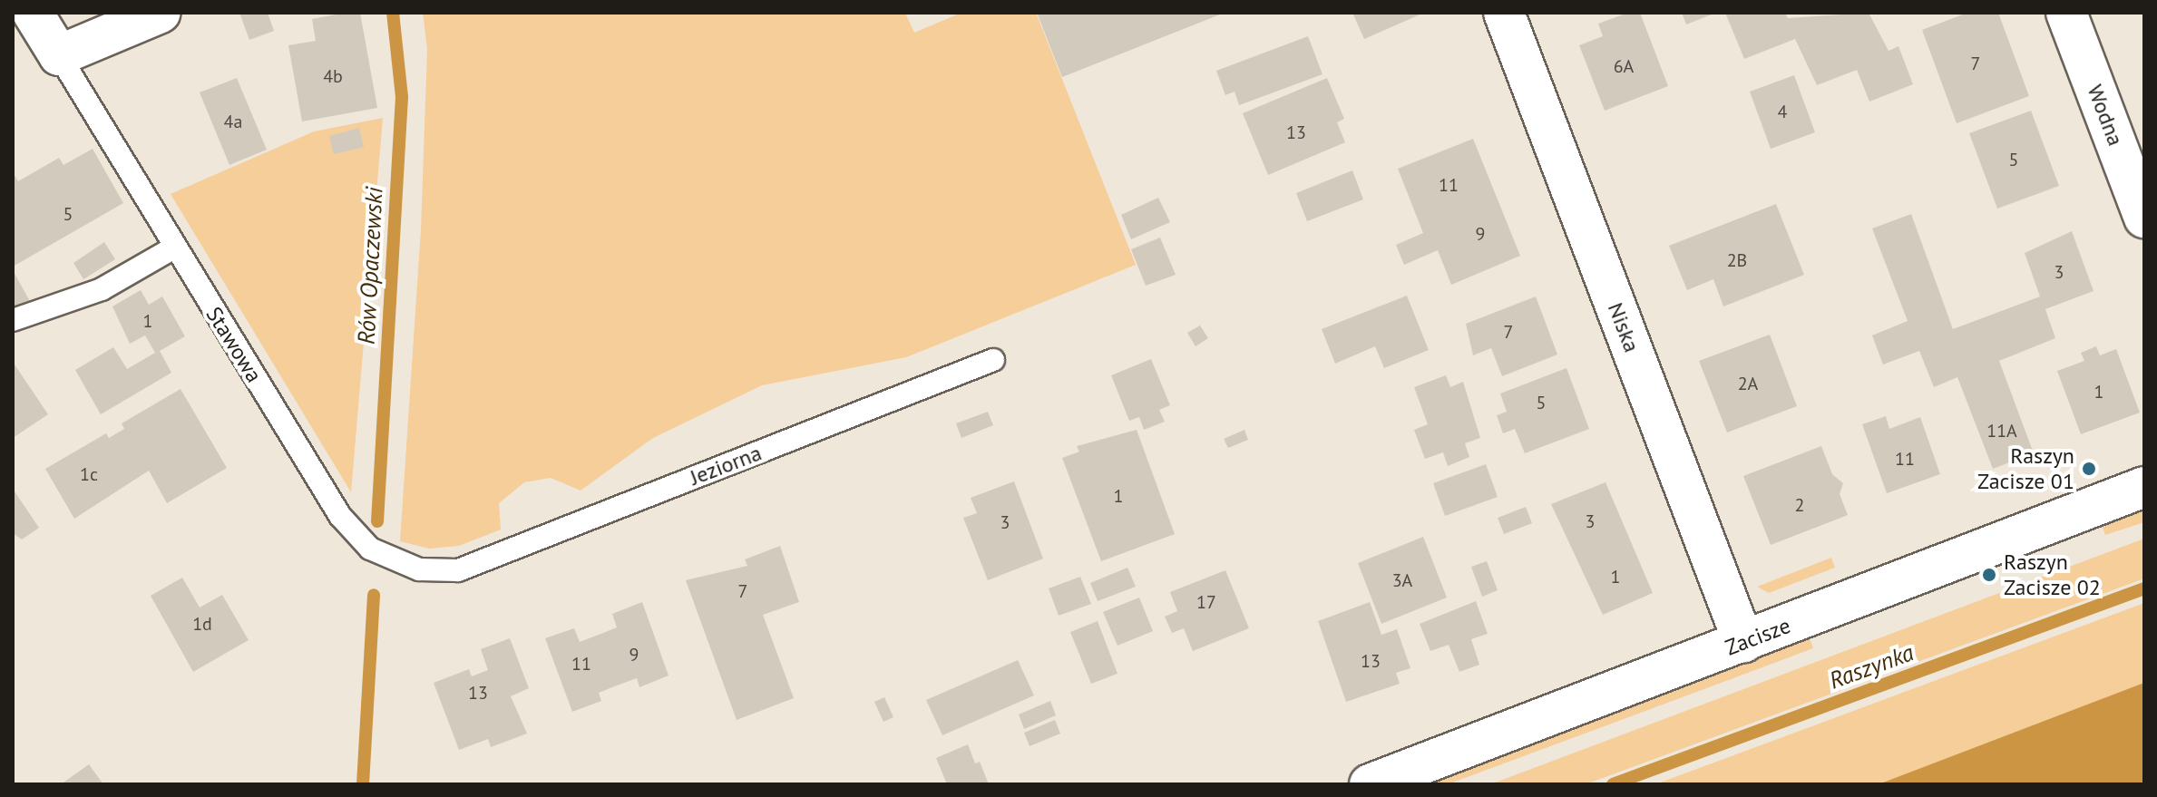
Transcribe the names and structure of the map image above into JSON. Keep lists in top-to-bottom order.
{
  "streets": {
    "street": [
      "Wodna",
      "Niska",
      "Stawowa",
      "Zacisze"
    ],
    "lane": ["Jeziorna"]
  },
  "crossings": [
    ["Niska", "Zacisze"],
    ["Stawowa", "Jeziorna"]
  ],
  "water": ["Rów Opaczewski", "Raszynka"],
  "places": ["Raszyn Zacisze 01", "Raszyn Zacisze 02"],
  "house_numbers": [
    "7",
    "6A",
    "4b",
    "4",
    "4a",
    "13",
    "5",
    "11",
    "5",
    "9",
    "2B",
    "3",
    "1",
    "7",
    "2A",
    "1",
    "5",
    "11A",
    "11",
    "1c",
    "1",
    "2",
    "3",
    "3",
    "1",
    "3A",
    "7",
    "17",
    "1d",
    "9",
    "13",
    "11",
    "13"
  ]
}
